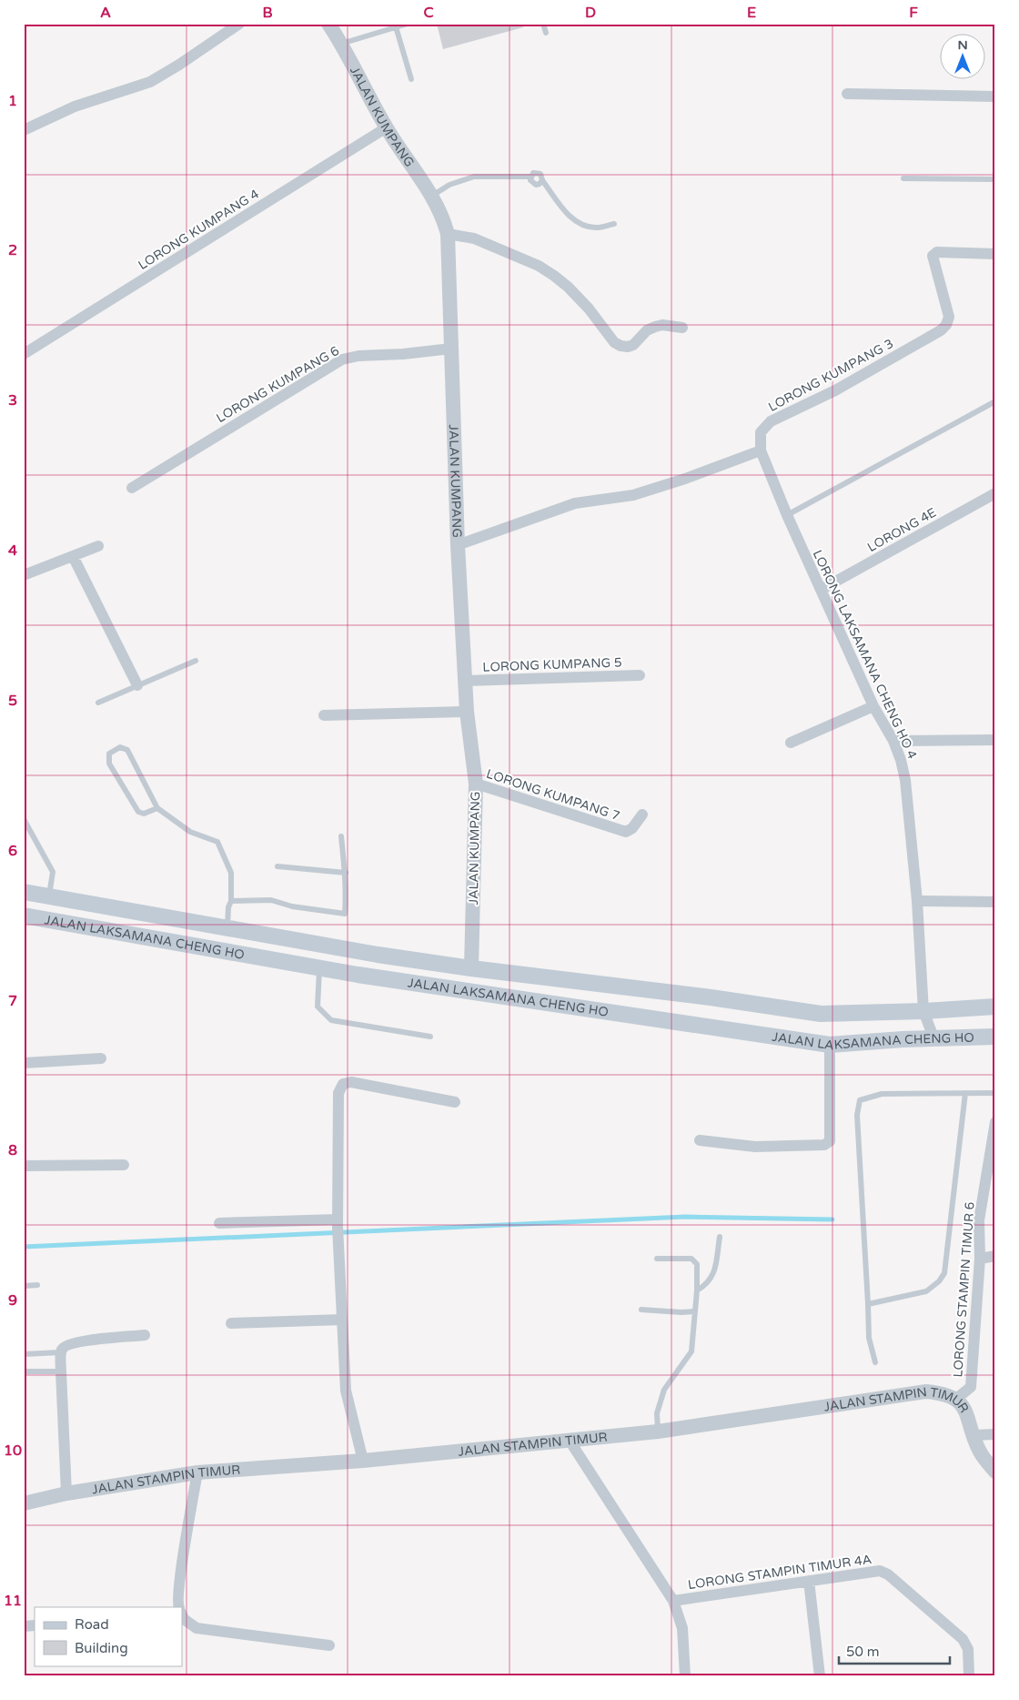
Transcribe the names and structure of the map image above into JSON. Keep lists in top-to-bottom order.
{
  "streets": {
    "main road": ["JALAN LAKSAMANA CHENG HO"],
    "street": [
      "JALAN KUMPANG",
      "LORONG KUMPANG 4",
      "LORONG KUMPANG 3",
      "LORONG KUMPANG 6",
      "LORONG 4E",
      "LORONG LAKSAMANA CHENG HO 4",
      "LORONG KUMPANG 5",
      "LORONG KUMPANG 7",
      "LORONG STAMPIN TIMUR 6",
      "JALAN STAMPIN TIMUR",
      "LORONG STAMPIN TIMUR 4A"
    ]
  },
  "crossings": [
    ["JALAN KUMPANG", "LORONG KUMPANG 4"],
    ["JALAN KUMPANG", "LORONG KUMPANG 6"],
    ["JALAN KUMPANG", "LORONG KUMPANG 5"],
    ["JALAN KUMPANG", "LORONG KUMPANG 7"],
    ["JALAN KUMPANG", "JALAN LAKSAMANA CHENG HO"],
    ["LORONG KUMPANG 3", "LORONG LAKSAMANA CHENG HO 4"],
    ["LORONG 4E", "LORONG LAKSAMANA CHENG HO 4"],
    ["LORONG LAKSAMANA CHENG HO 4", "JALAN LAKSAMANA CHENG HO"],
    ["LORONG STAMPIN TIMUR 6", "JALAN STAMPIN TIMUR"]
  ],
  "legend": ["Road", "Building"],
  "scale_bar": "50 m",
  "north": "top",
  "grid": {
    "columns": [
      "A",
      "B",
      "C",
      "D",
      "E",
      "F"
    ],
    "rows": [
      "1",
      "2",
      "3",
      "4",
      "5",
      "6",
      "7",
      "8",
      "9",
      "10",
      "11"
    ]
  }
}
